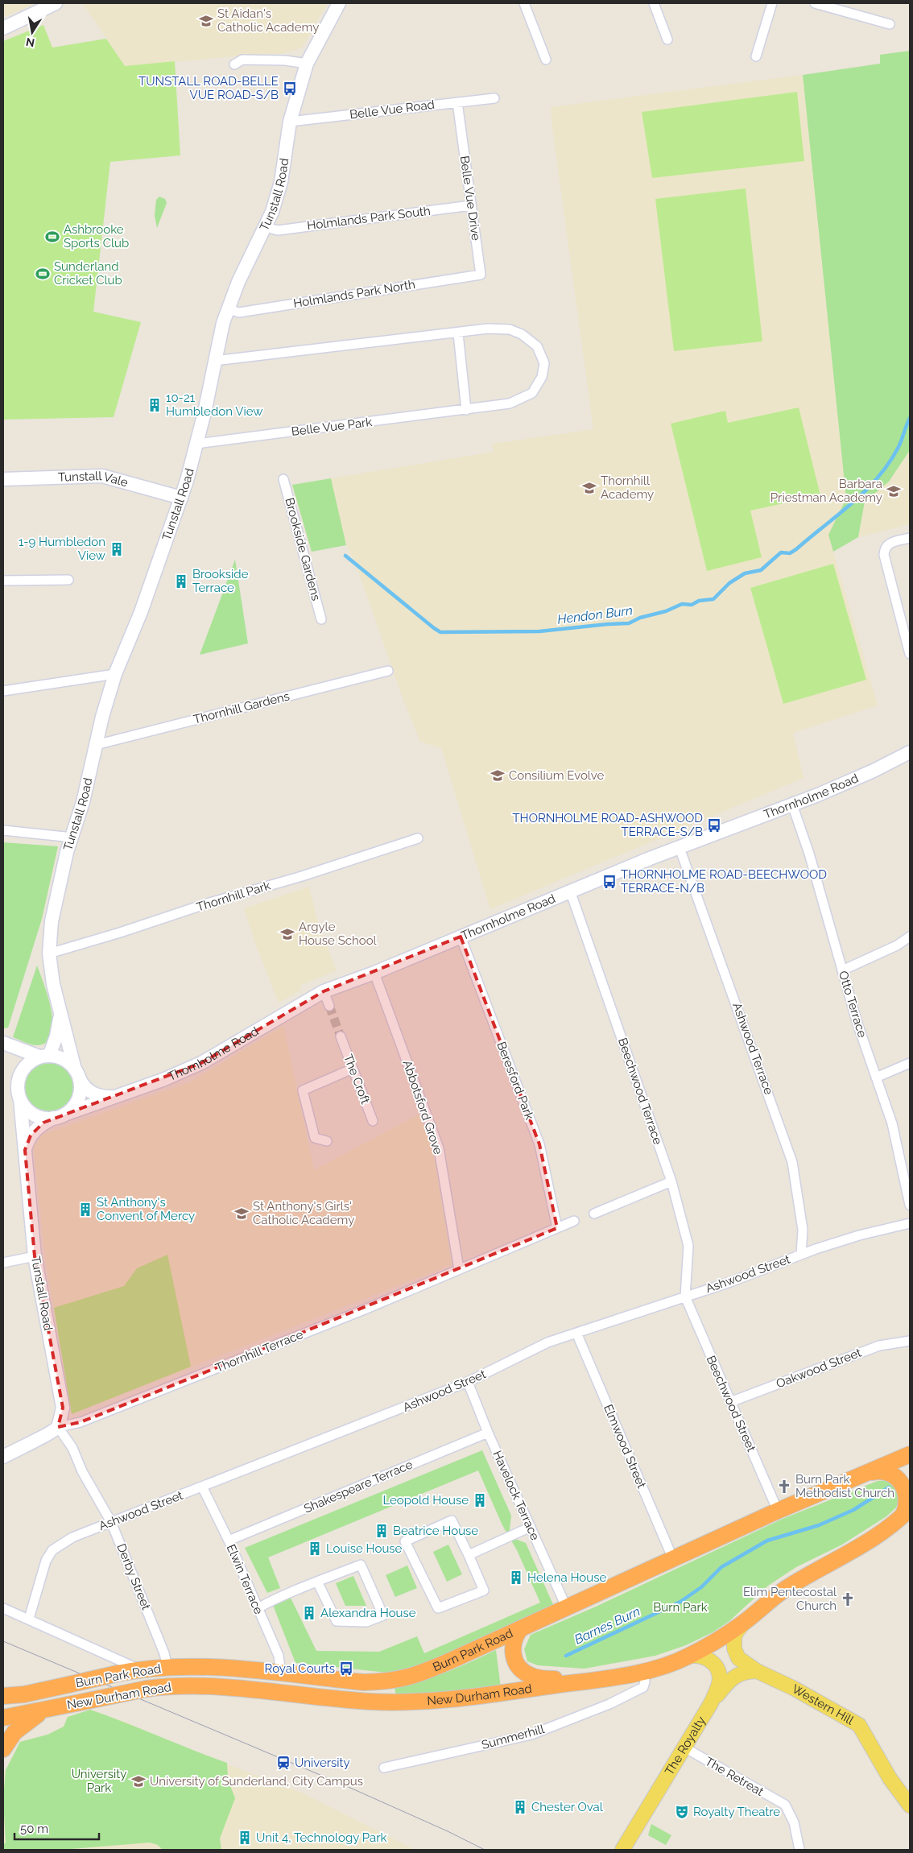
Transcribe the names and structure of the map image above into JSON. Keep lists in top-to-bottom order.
{
  "streets": {
    "highway": ["Burn Park Road", "New Durham Road"],
    "main road": ["Western Hill", "The Royalty"],
    "street": [
      "Belle Vue Road",
      "Tunstall Road",
      "Belle Vue Drive",
      "Holmlands Park South",
      "Holmlands Park North",
      "Belle Vue Park",
      "Tunstall Vale",
      "Brookside Gardens",
      "Thornhill Gardens",
      "Thornholme Road",
      "Thornhill Park",
      "Otto Terrace",
      "Ashwood Terrace",
      "The Croft",
      "Beresford Park",
      "Beechwood Terrace",
      "Abbotsford Grove",
      "Ashwood Street",
      "Thornhill Terrace",
      "Oakwood Street",
      "Beechwood Street",
      "Elmwood Street",
      "Shakespeare Terrace",
      "Havelock Terrace",
      "Derby Street",
      "Elwin Terrace",
      "Summerhill",
      "The Retreat"
    ]
  },
  "crossings": [
    ["Belle Vue Road", "Tunstall Road"],
    ["Belle Vue Road", "Belle Vue Drive"],
    ["Tunstall Road", "Holmlands Park South"],
    ["Tunstall Road", "Holmlands Park North"],
    ["Tunstall Road", "Belle Vue Park"],
    ["Tunstall Road", "Tunstall Vale"],
    ["Tunstall Road", "Thornhill Gardens"],
    ["Tunstall Road", "Thornholme Road"],
    ["Tunstall Road", "Thornhill Park"],
    ["Tunstall Road", "Thornhill Terrace"],
    ["Tunstall Road", "Derby Street"],
    ["Belle Vue Drive", "Holmlands Park South"],
    ["Belle Vue Drive", "Holmlands Park North"],
    ["Thornholme Road", "Otto Terrace"],
    ["Thornholme Road", "Ashwood Terrace"],
    ["Thornholme Road", "Beresford Park"],
    ["Thornholme Road", "Beechwood Terrace"],
    ["Thornholme Road", "Abbotsford Grove"],
    ["Ashwood Terrace", "Ashwood Street"],
    ["Beresford Park", "Thornhill Terrace"],
    ["Beechwood Terrace", "Ashwood Street"],
    ["Beechwood Terrace", "Beechwood Street"],
    ["Abbotsford Grove", "Thornhill Terrace"],
    ["Ashwood Street", "Beechwood Street"],
    ["Ashwood Street", "Elmwood Street"],
    ["Ashwood Street", "Havelock Terrace"],
    ["Ashwood Street", "Derby Street"],
    ["Ashwood Street", "Elwin Terrace"],
    ["Thornhill Terrace", "Derby Street"],
    ["Oakwood Street", "Beechwood Street"],
    ["Beechwood Street", "Burn Park Road"],
    ["Elmwood Street", "Burn Park Road"],
    ["Shakespeare Terrace", "Havelock Terrace"],
    ["Shakespeare Terrace", "Elwin Terrace"],
    ["Havelock Terrace", "Burn Park Road"],
    ["Derby Street", "Burn Park Road"],
    ["Elwin Terrace", "Burn Park Road"],
    ["New Durham Road", "Western Hill"],
    ["New Durham Road", "Summerhill"],
    ["New Durham Road", "The Royalty"],
    ["The Royalty", "The Retreat"]
  ],
  "water": ["Hendon Burn", "Barnes Burn"],
  "parks": ["Burn Park", "University Park"],
  "places": {
    "school or university": [
      "St Aidan's Catholic Academy",
      "Thornhill Academy",
      "Barbara Priestman Academy",
      "Consilium Evolve",
      "Argyle House School",
      "St Anthony's Girls' Catholic Academy",
      "University of Sunderland, City Campus"
    ],
    "bus stop": [
      "TUNSTALL ROAD-BELLE VUE ROAD-S/B",
      "THORNHOLME ROAD-ASHWOOD TERRACE-S/B",
      "THORNHOLME ROAD-BEECHWOOD TERRACE-N/B",
      "Royal Courts"
    ],
    "sports": ["Ashbrooke Sports Club", "Sunderland Cricket Club"],
    "building": [
      "10-21 Humbledon View",
      "1-9 Humbledon View",
      "Brookside Terrace",
      "St Anthony's Convent of Mercy",
      "Leopold House",
      "Beatrice House",
      "Louise House",
      "Helena House",
      "Alexandra House",
      "Chester Oval",
      "Unit 4, Technology Park"
    ],
    "church": ["Burn Park Methodist Church", "Elim Pentecostal Church"],
    "station": ["University"],
    "theatre": ["Royalty Theatre"]
  },
  "scale_bar": "50 m",
  "north": "bottom"
}
